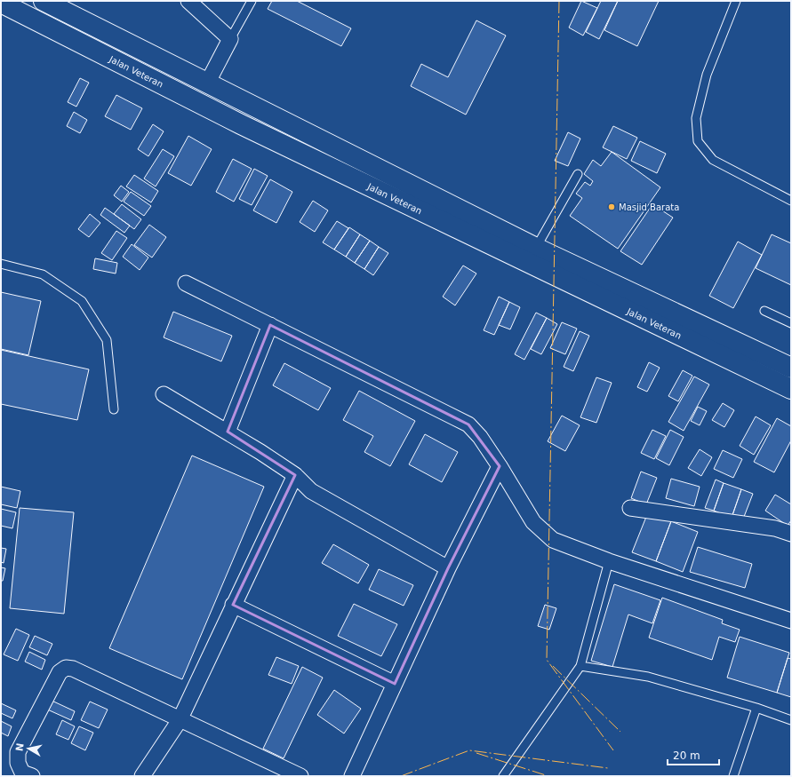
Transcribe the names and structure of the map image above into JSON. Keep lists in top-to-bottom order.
{
  "streets": {
    "highway": ["Jalan Veteran"]
  },
  "places": ["Masjid Barata"],
  "scale_bar": "20 m",
  "north": "left"
}
